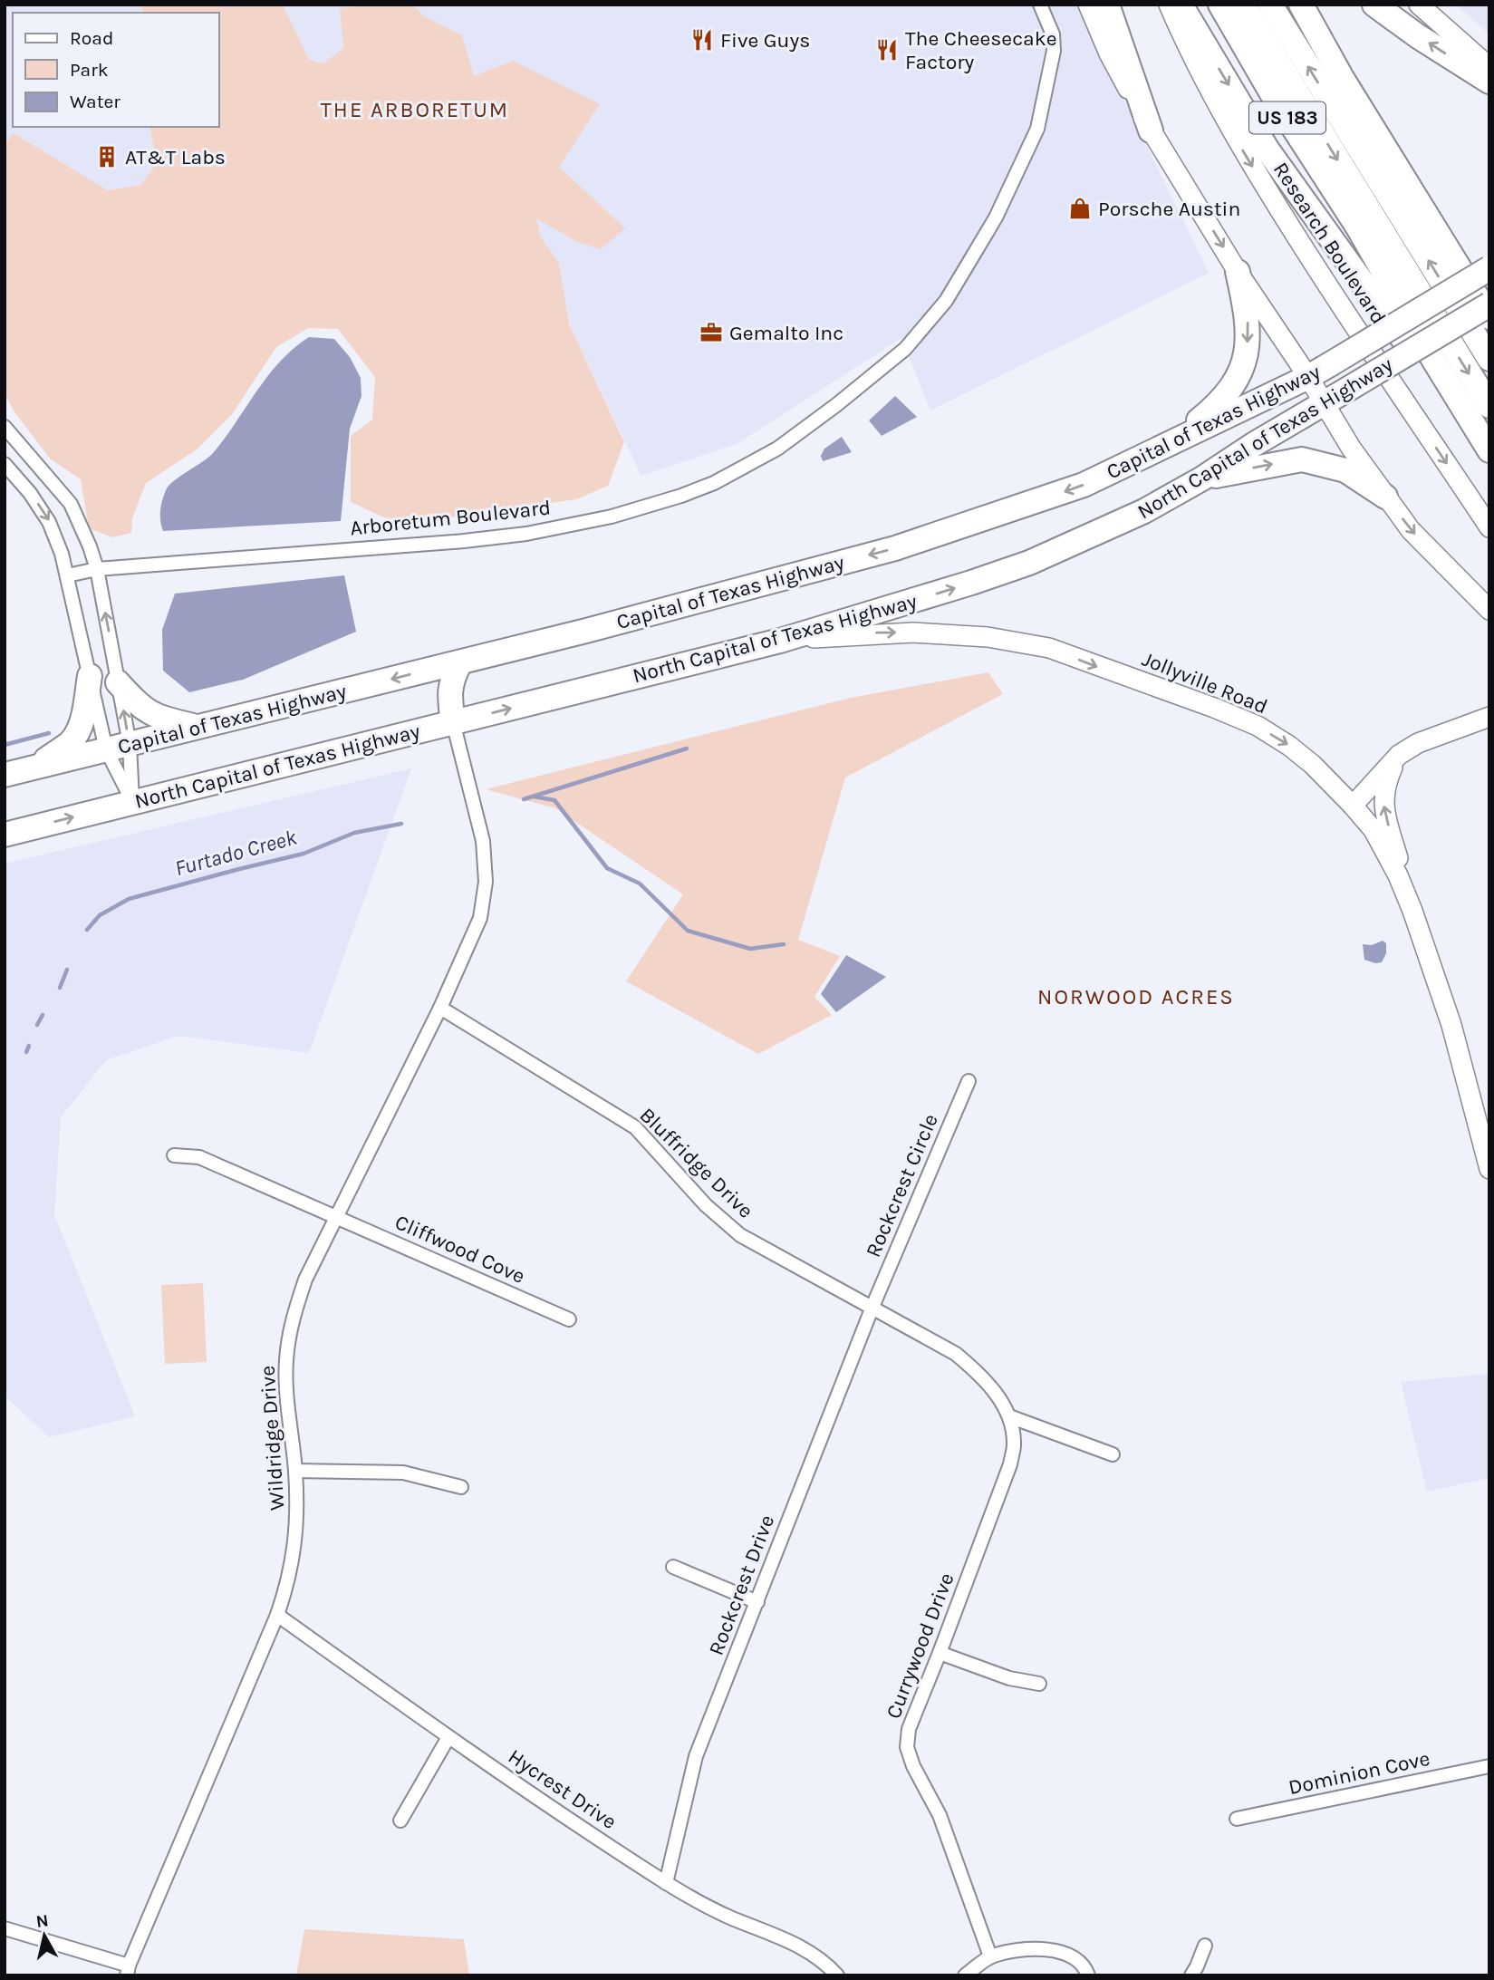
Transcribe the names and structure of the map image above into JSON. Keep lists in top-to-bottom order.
{
  "streets": {
    "highway": ["US 183", "Capital of Texas Highway", "North Capital of Texas Highway"],
    "main road": ["Research Boulevard", "Jollyville Road"],
    "street": [
      "Arboretum Boulevard",
      "Bluffridge Drive",
      "Rockcrest Circle",
      "Cliffwood Cove",
      "Wildridge Drive",
      "Rockcrest Drive",
      "Currywood Drive",
      "Dominion Cove",
      "Hycrest Drive"
    ]
  },
  "crossings": [
    ["Capital of Texas Highway", "North Capital of Texas Highway"],
    ["North Capital of Texas Highway", "Jollyville Road"],
    ["North Capital of Texas Highway", "Wildridge Drive"],
    ["Bluffridge Drive", "Rockcrest Circle"],
    ["Bluffridge Drive", "Wildridge Drive"],
    ["Bluffridge Drive", "Rockcrest Drive"],
    ["Bluffridge Drive", "Currywood Drive"],
    ["Rockcrest Circle", "Rockcrest Drive"],
    ["Cliffwood Cove", "Wildridge Drive"],
    ["Wildridge Drive", "Hycrest Drive"],
    ["Rockcrest Drive", "Hycrest Drive"]
  ],
  "one_way": ["Capital of Texas Highway", "North Capital of Texas Highway", "Jollyville Road"],
  "districts": ["THE ARBORETUM", "NORWOOD ACRES"],
  "water": ["Furtado Creek"],
  "places": {
    "restaurant": ["Five Guys", "The Cheesecake Factory"],
    "building": ["AT&T Labs"],
    "shop": ["Porsche Austin"],
    "office": ["Gemalto Inc"]
  },
  "legend": ["Road", "Park", "Water"],
  "north": "top"
}
